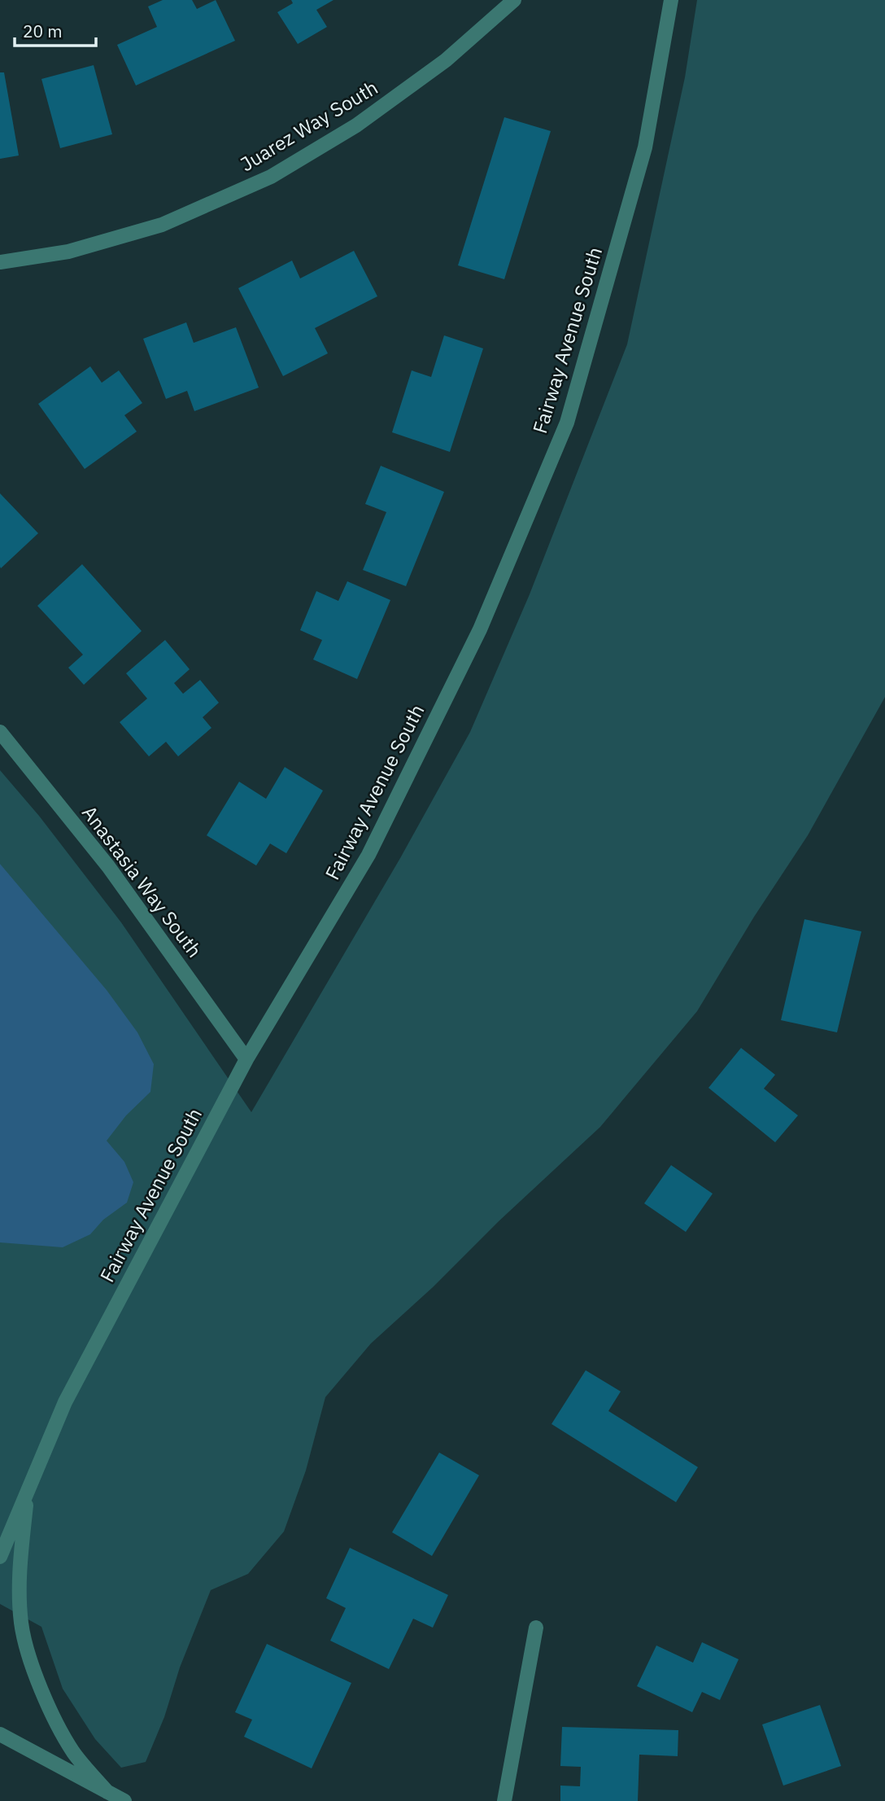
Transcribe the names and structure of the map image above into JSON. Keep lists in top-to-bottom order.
{
  "streets": {
    "street": ["Juarez Way South", "Fairway Avenue South", "Anastasia Way South"]
  },
  "crossings": [
    ["Fairway Avenue South", "Anastasia Way South"]
  ],
  "scale_bar": "20 m"
}
